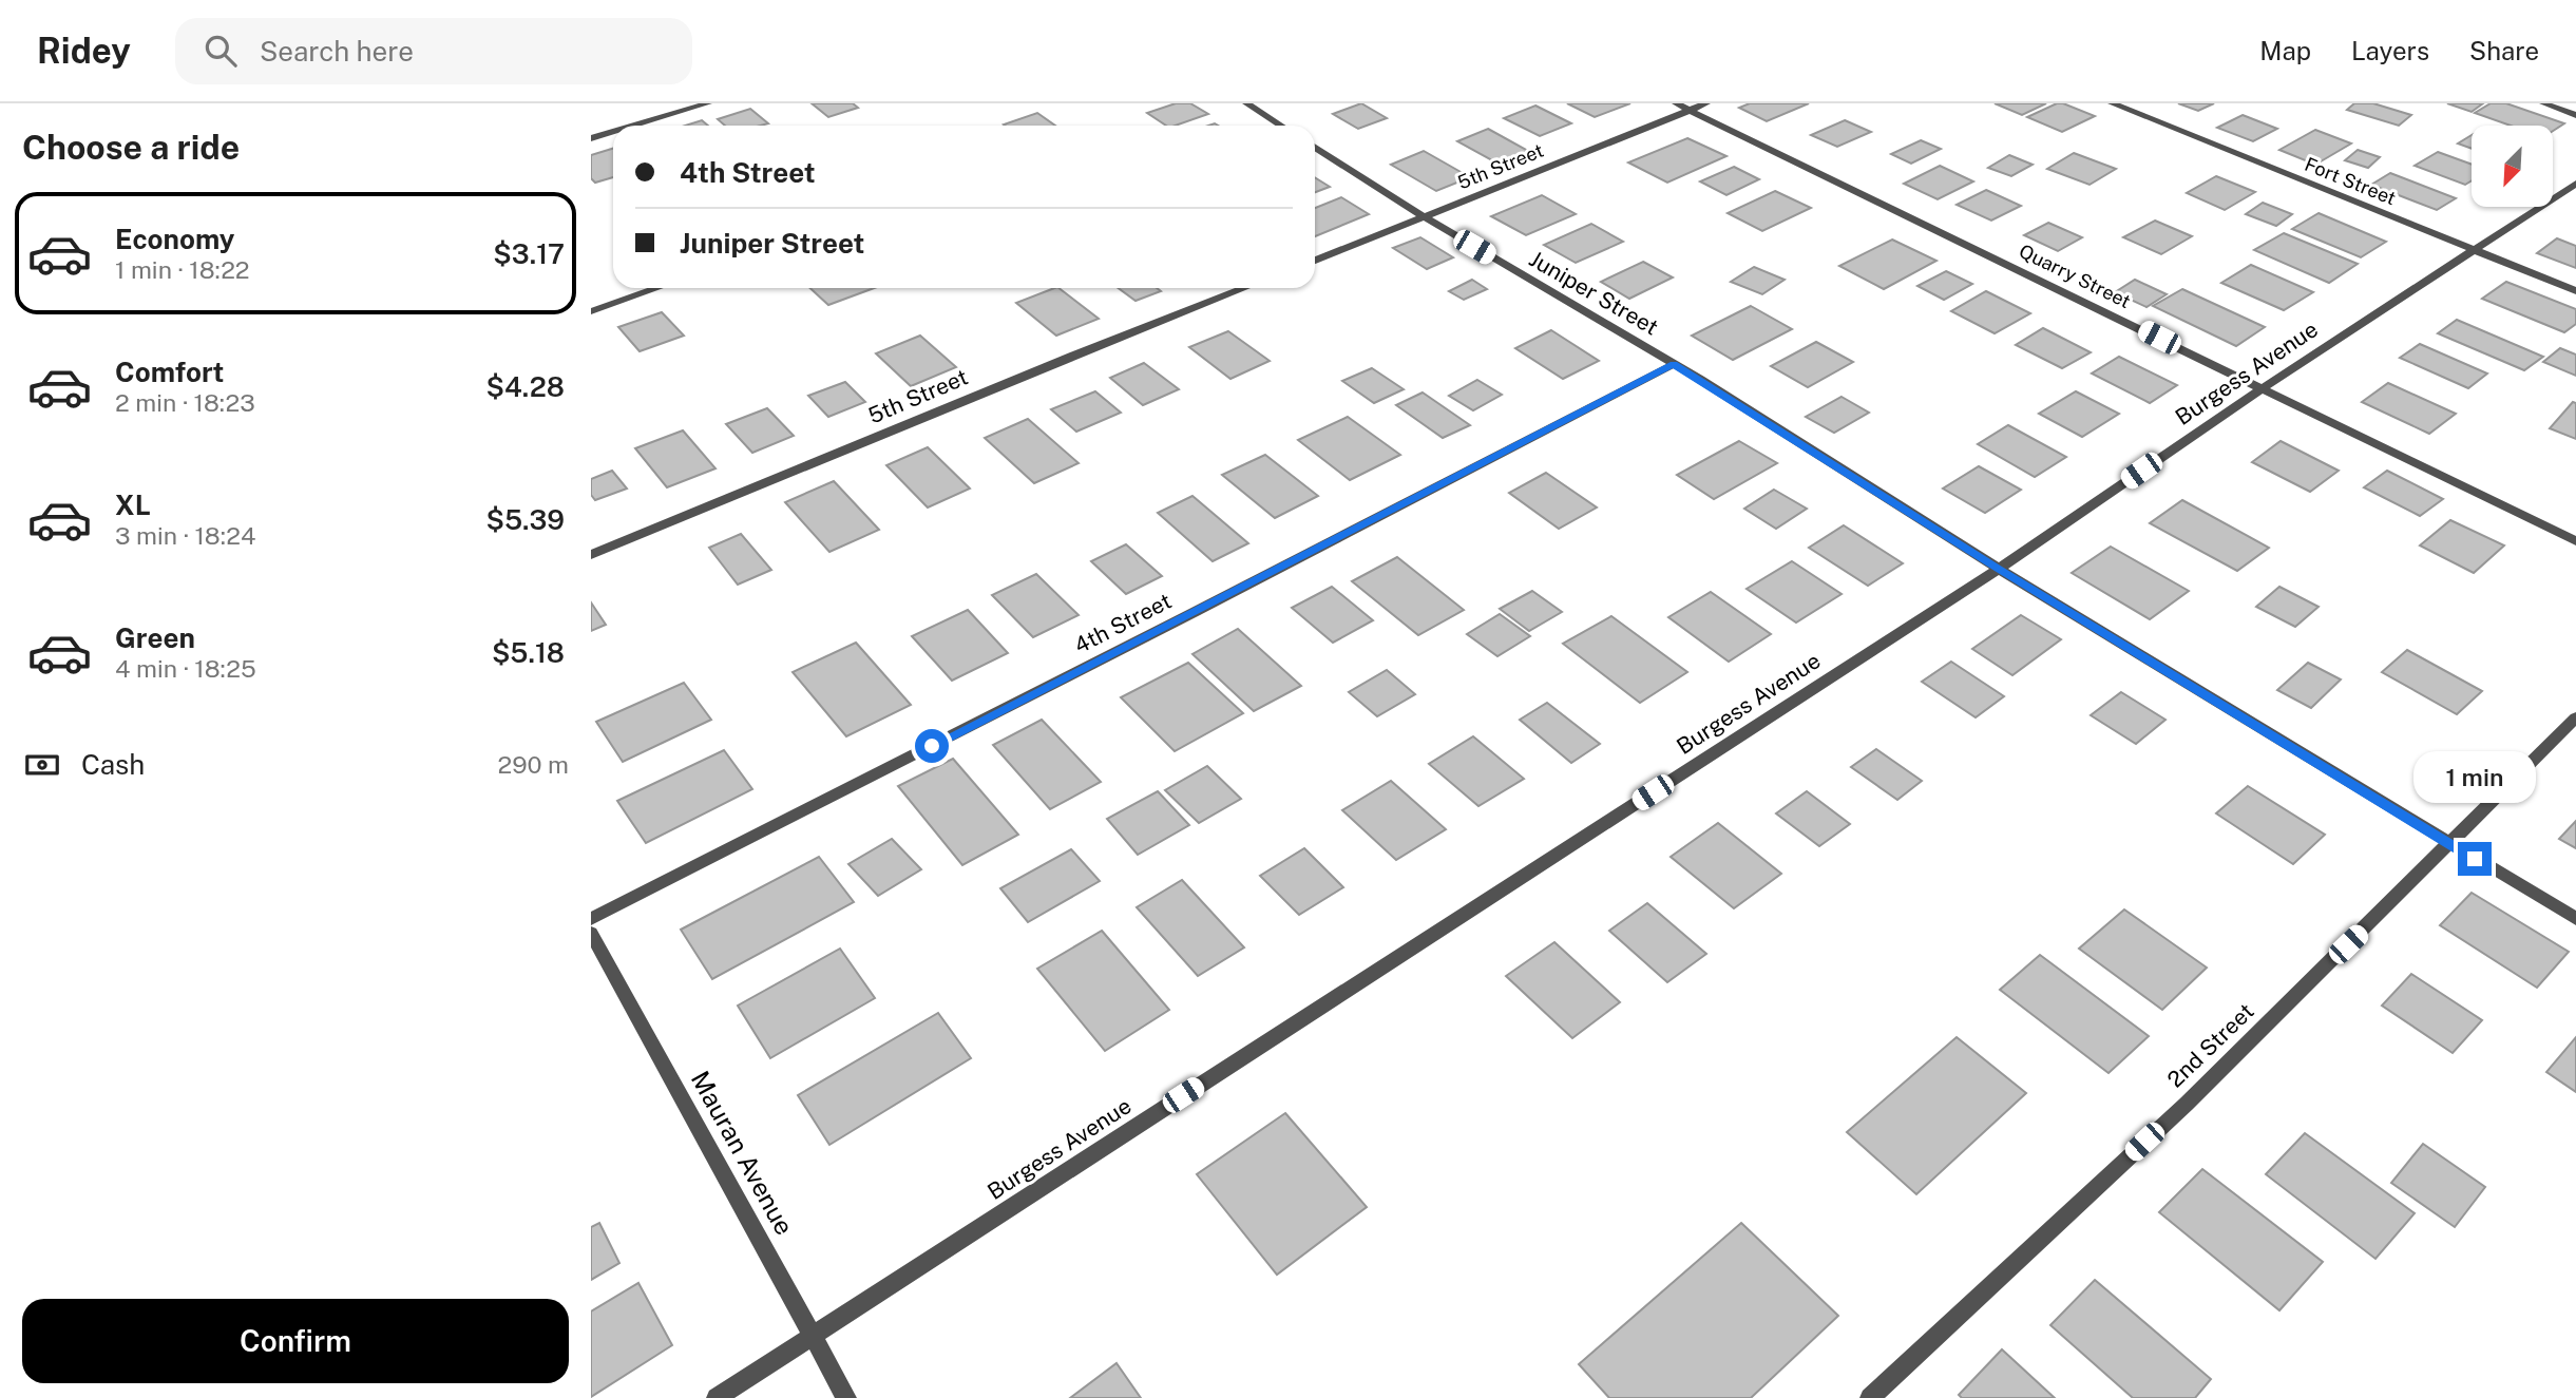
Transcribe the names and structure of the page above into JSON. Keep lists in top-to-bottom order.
{
  "streets": {
    "street": [
      "5th Street",
      "Fort Street",
      "Quarry Street",
      "Juniper Street",
      "Burgess Avenue",
      "4th Street",
      "2nd Street",
      "Mauran Avenue"
    ]
  },
  "crossings": [
    ["5th Street", "Quarry Street"],
    ["5th Street", "Juniper Street"],
    ["Fort Street", "Burgess Avenue"],
    ["Quarry Street", "Burgess Avenue"],
    ["Juniper Street", "Burgess Avenue"],
    ["Juniper Street", "4th Street"],
    ["Juniper Street", "2nd Street"],
    ["Burgess Avenue", "Mauran Avenue"]
  ],
  "north": "bottom left",
  "page": {
    "header": "Ridey",
    "search": "Search here",
    "nav": ["Map", "Layers", "Share"],
    "heading": "Choose a ride",
    "banner": ["4th Street", "Juniper Street"],
    "list": [
      {
        "name": "Economy",
        "note": "1 min · 18:22",
        "value": "$3.17"
      },
      {
        "name": "Comfort",
        "note": "2 min · 18:23",
        "value": "$4.28"
      },
      {
        "name": "XL",
        "note": "3 min · 18:24",
        "value": "$5.39"
      },
      {
        "name": "Green",
        "note": "4 min · 18:25",
        "value": "$5.18"
      }
    ],
    "pay": ["Cash", "290 m"],
    "bubble": "1 min",
    "buttons": "Confirm"
  }
}
